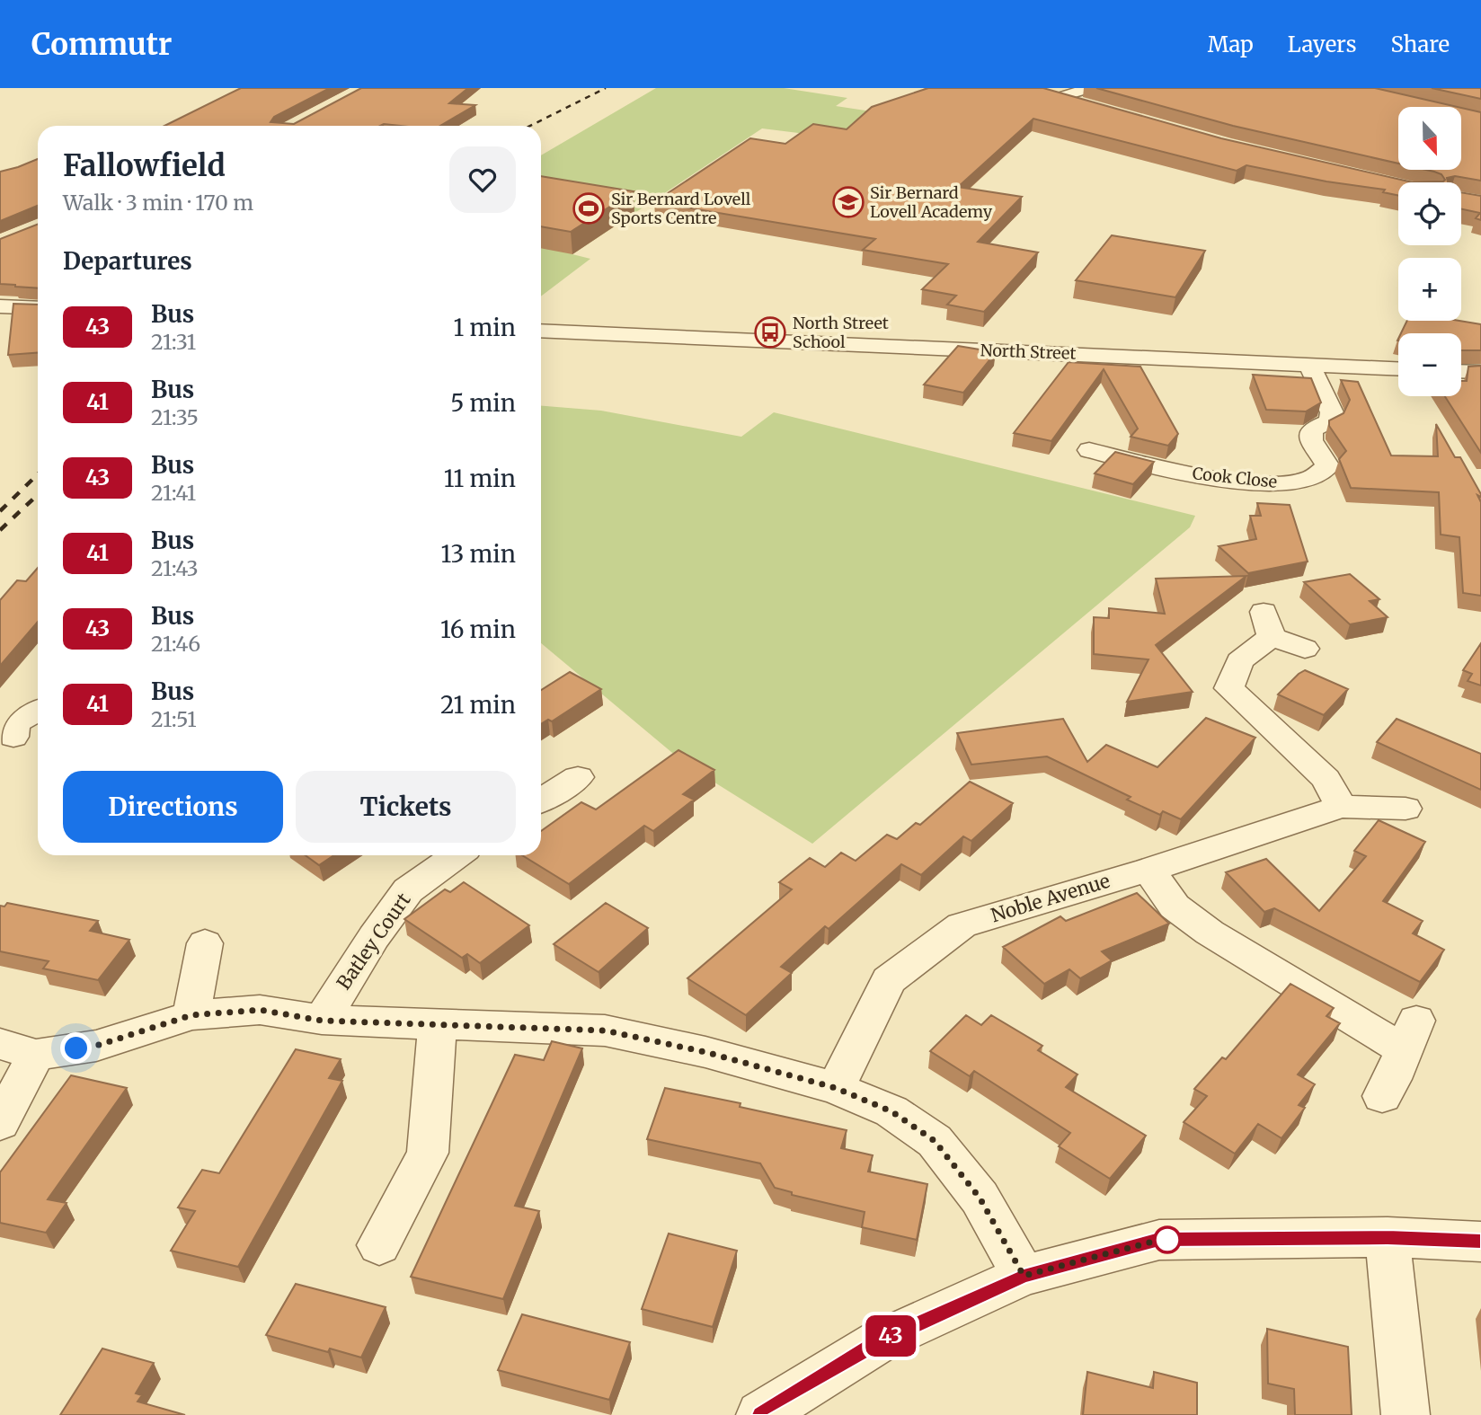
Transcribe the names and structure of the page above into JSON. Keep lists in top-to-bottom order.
{
  "streets": {
    "street": [
      "North Street",
      "Cook Close",
      "Noble Avenue",
      "Batley Court"
    ]
  },
  "crossings": [
    ["North Street", "Cook Close"]
  ],
  "places": {
    "school or university": ["Sir Bernard Lovell Academy"],
    "sports": ["Sir Bernard Lovell Sports Centre"],
    "bus stop": ["North Street School"]
  },
  "lines": ["bus line 43"],
  "north": "bottom",
  "page": {
    "header": "Commutr",
    "nav": ["Map", "Layers", "Share"],
    "on_map": "43",
    "map_buttons": ["+", "−"],
    "heading": [
      ["Fallowfield", "Walk · 3 min · 170 m"],
      "Departures"
    ],
    "list": [
      {
        "mark": "43",
        "name": "Bus",
        "note": "21:31",
        "value": "1 min"
      },
      {
        "mark": "41",
        "name": "Bus",
        "note": "21:35",
        "value": "5 min"
      },
      {
        "mark": "43",
        "name": "Bus",
        "note": "21:41",
        "value": "11 min"
      },
      {
        "mark": "41",
        "name": "Bus",
        "note": "21:43",
        "value": "13 min"
      },
      {
        "mark": "43",
        "name": "Bus",
        "note": "21:46",
        "value": "16 min"
      },
      {
        "mark": "41",
        "name": "Bus",
        "note": "21:51",
        "value": "21 min"
      }
    ],
    "buttons": ["Directions", "Tickets"]
  }
}
